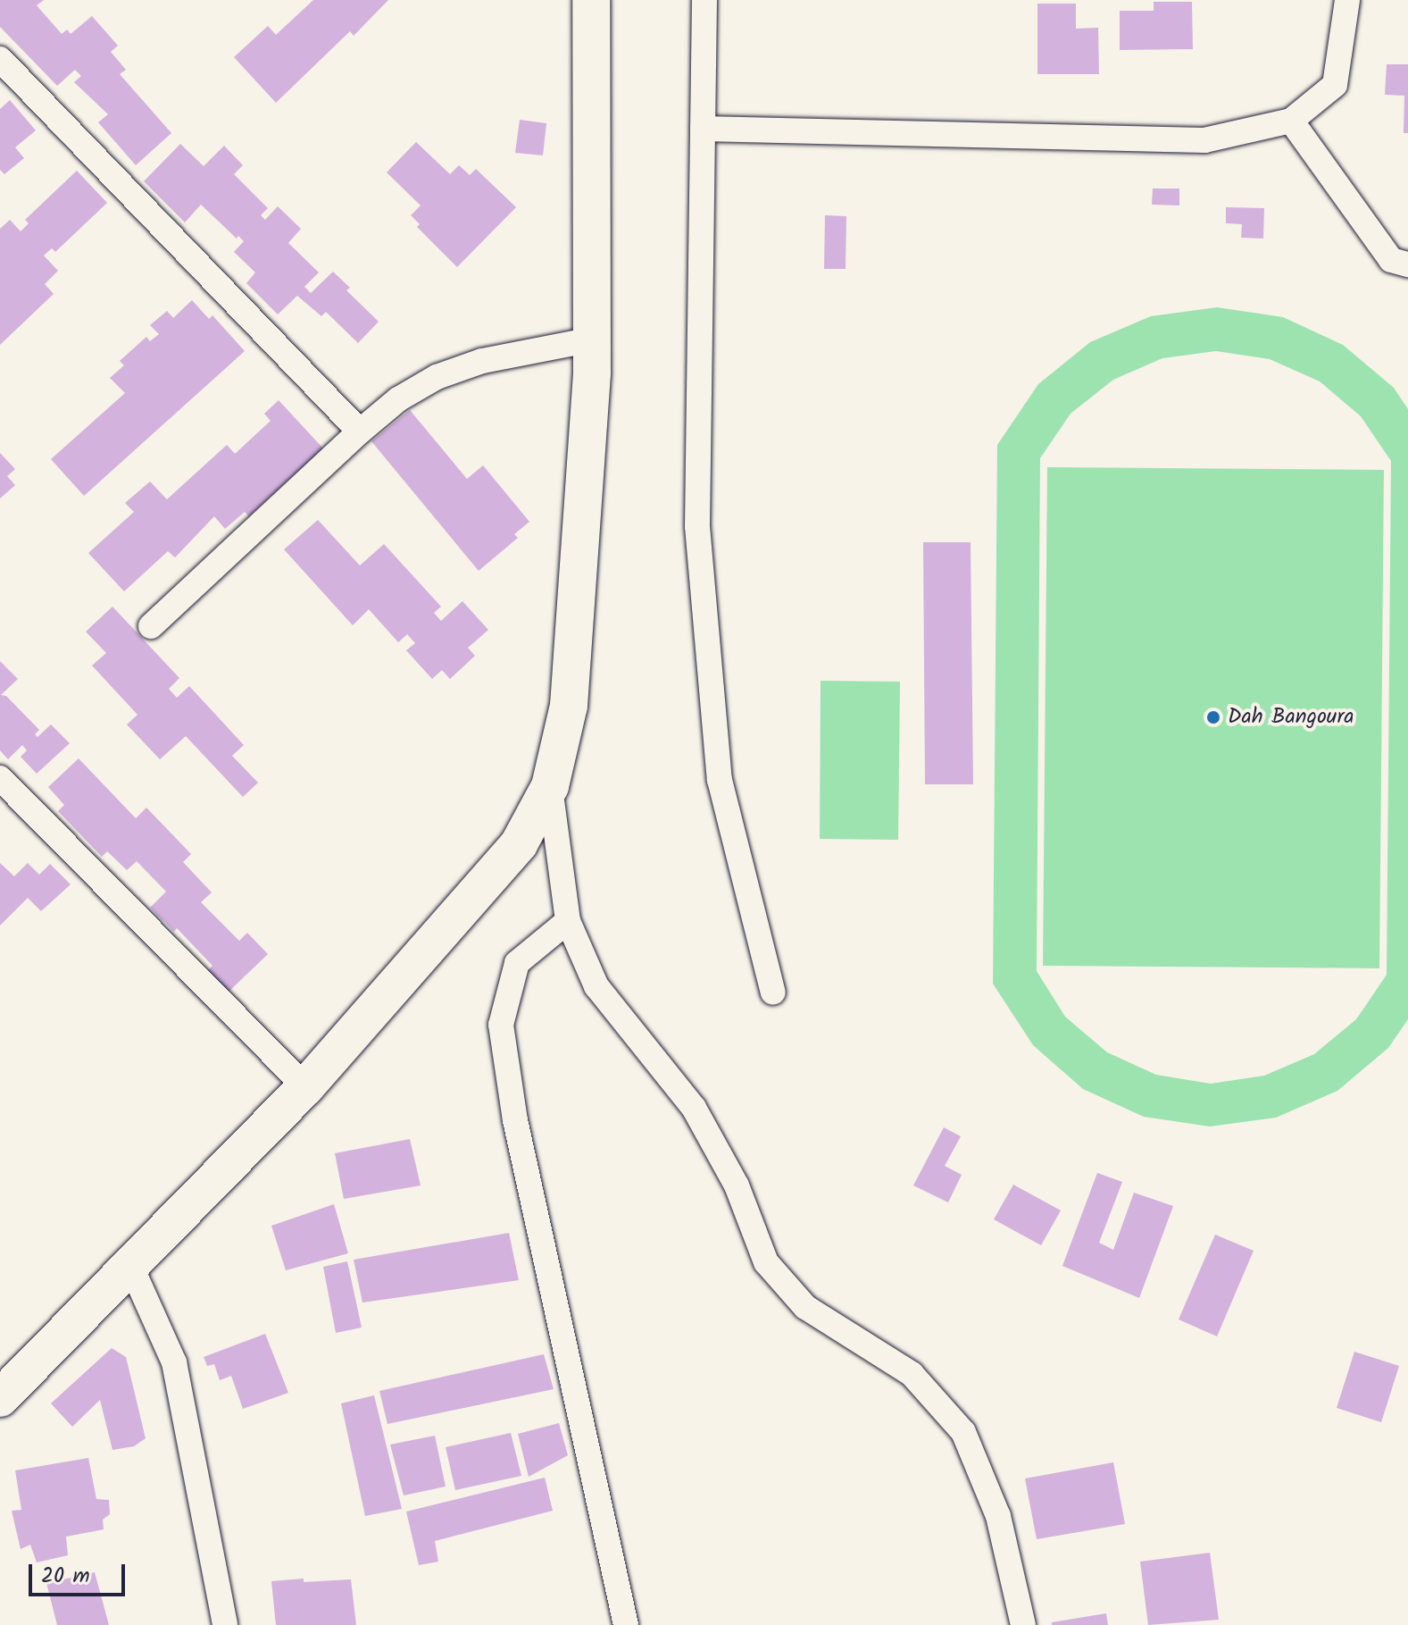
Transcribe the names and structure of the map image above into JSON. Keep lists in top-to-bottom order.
{
  "places": ["Dah Bangoura"],
  "scale_bar": "20 m"
}
